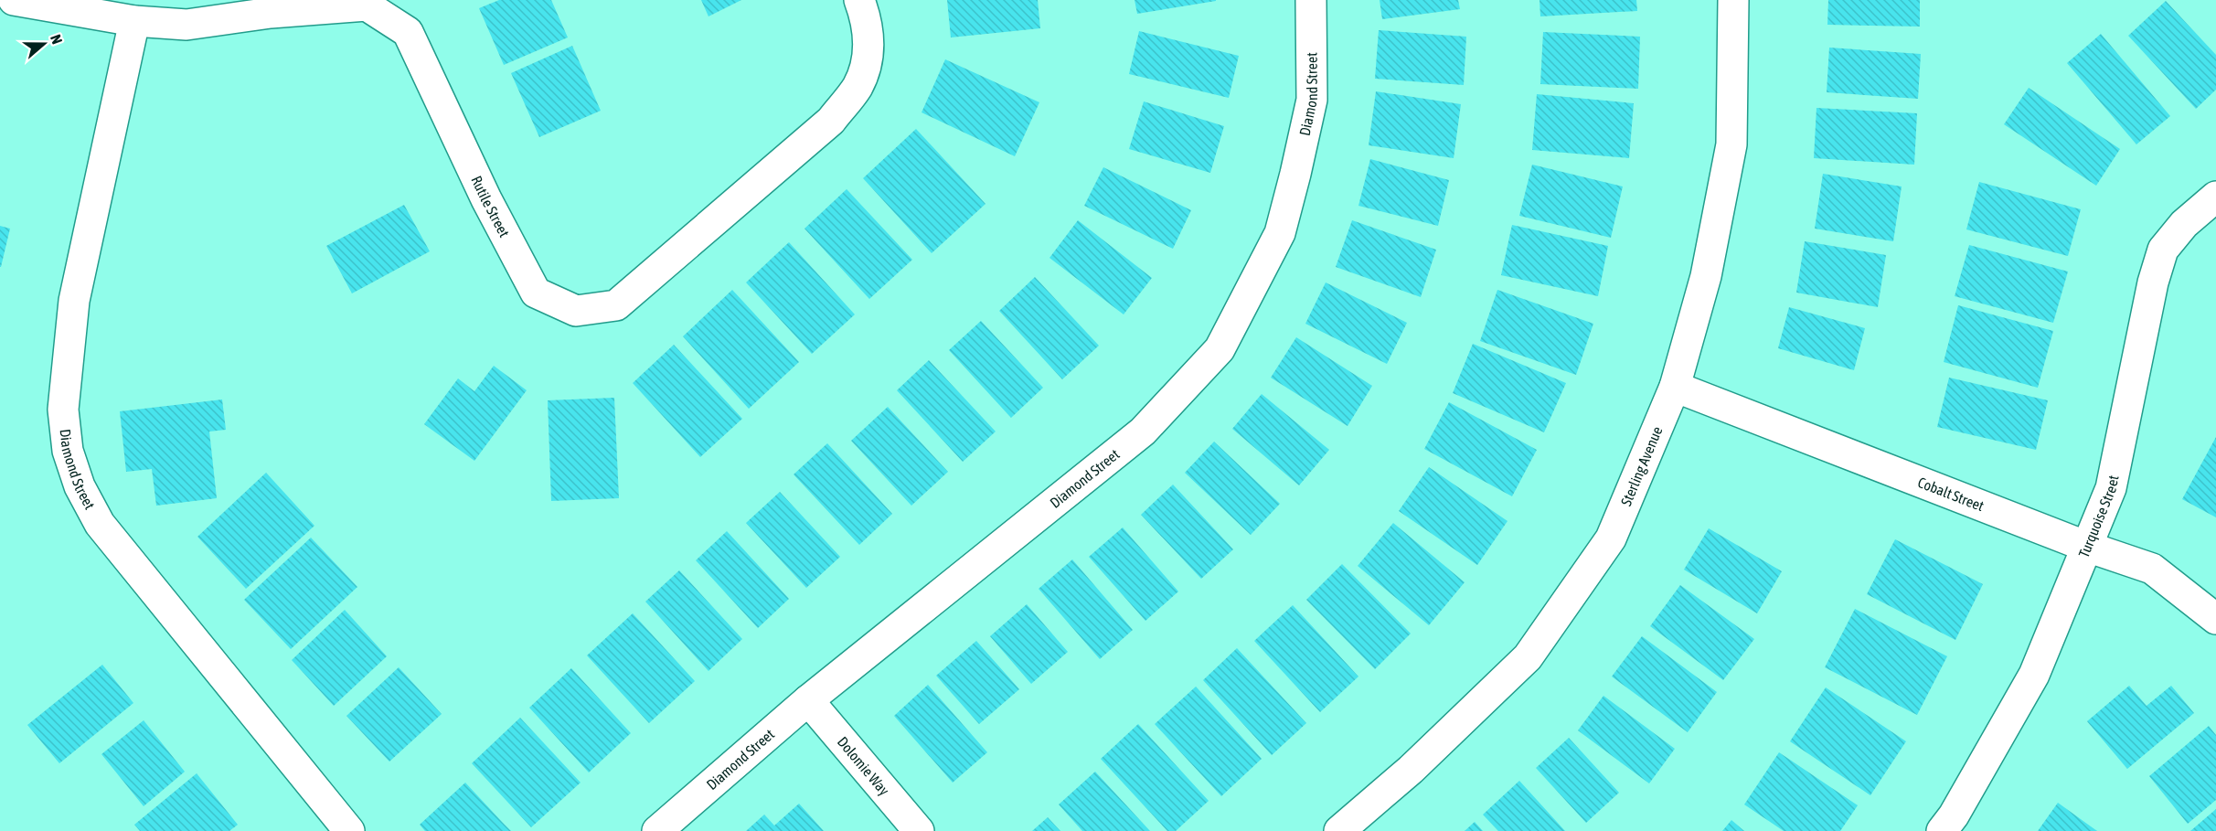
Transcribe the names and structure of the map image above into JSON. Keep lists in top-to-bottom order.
{
  "streets": {
    "street": [
      "Diamond Street",
      "Rutile Street",
      "Sterling Avenue",
      "Cobalt Street",
      "Turquoise Street",
      "Dolomie Way"
    ]
  },
  "crossings": [
    ["Diamond Street", "Rutile Street"],
    ["Diamond Street", "Dolomie Way"],
    ["Sterling Avenue", "Cobalt Street"],
    ["Cobalt Street", "Turquoise Street"]
  ],
  "north": "right"
}
